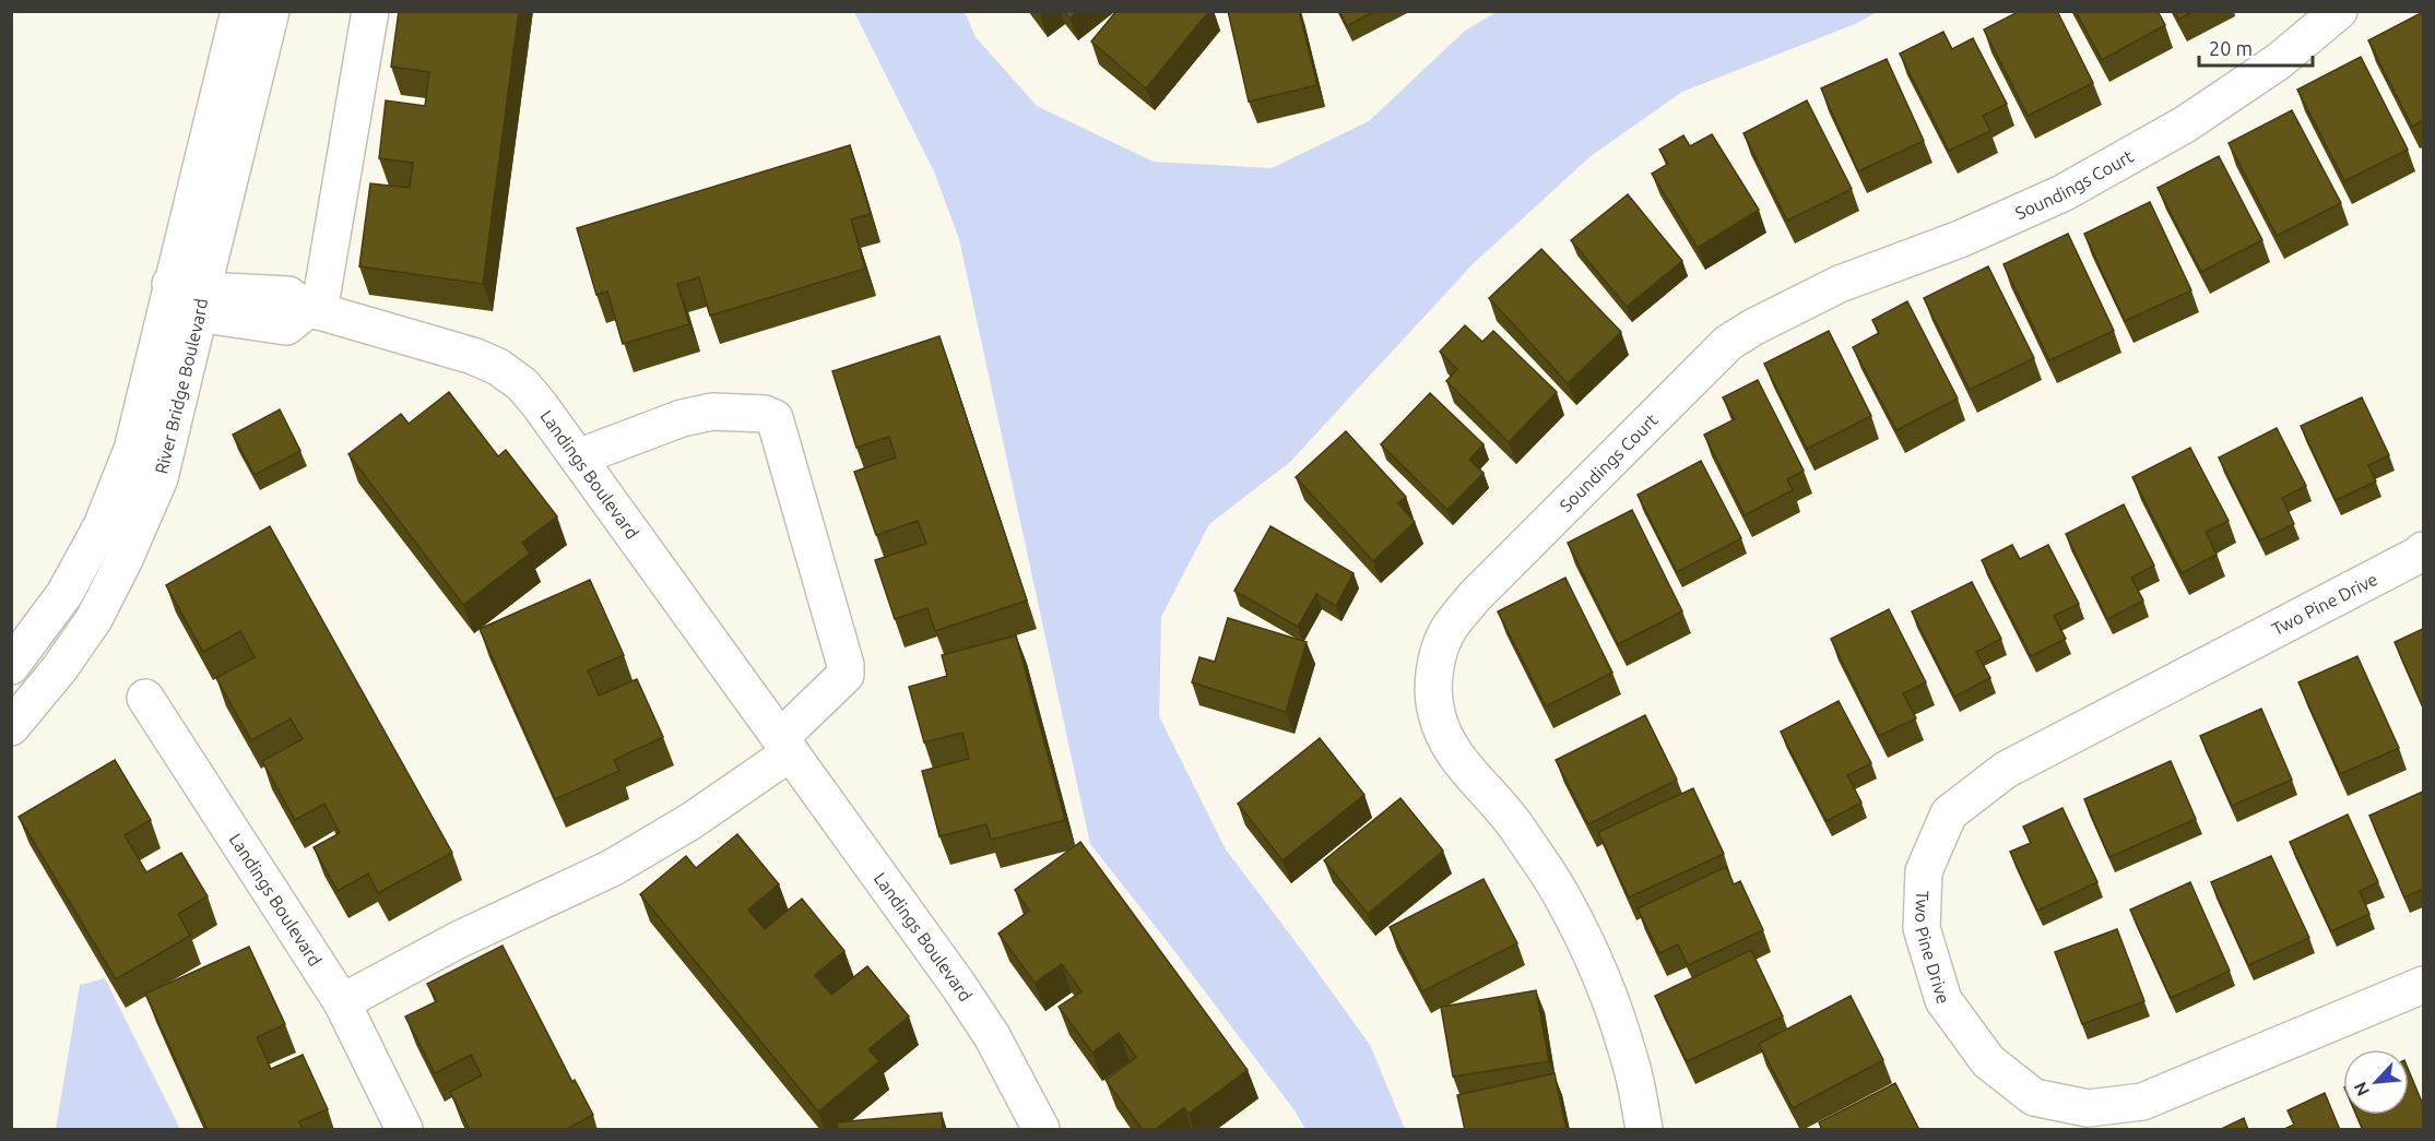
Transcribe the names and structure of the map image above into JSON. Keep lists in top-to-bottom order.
{
  "streets": {
    "street": [
      "Soundings Court",
      "River Bridge Boulevard",
      "Landings Boulevard",
      "Two Pine Drive"
    ]
  },
  "scale_bar": "20 m",
  "north": "bottom left"
}
